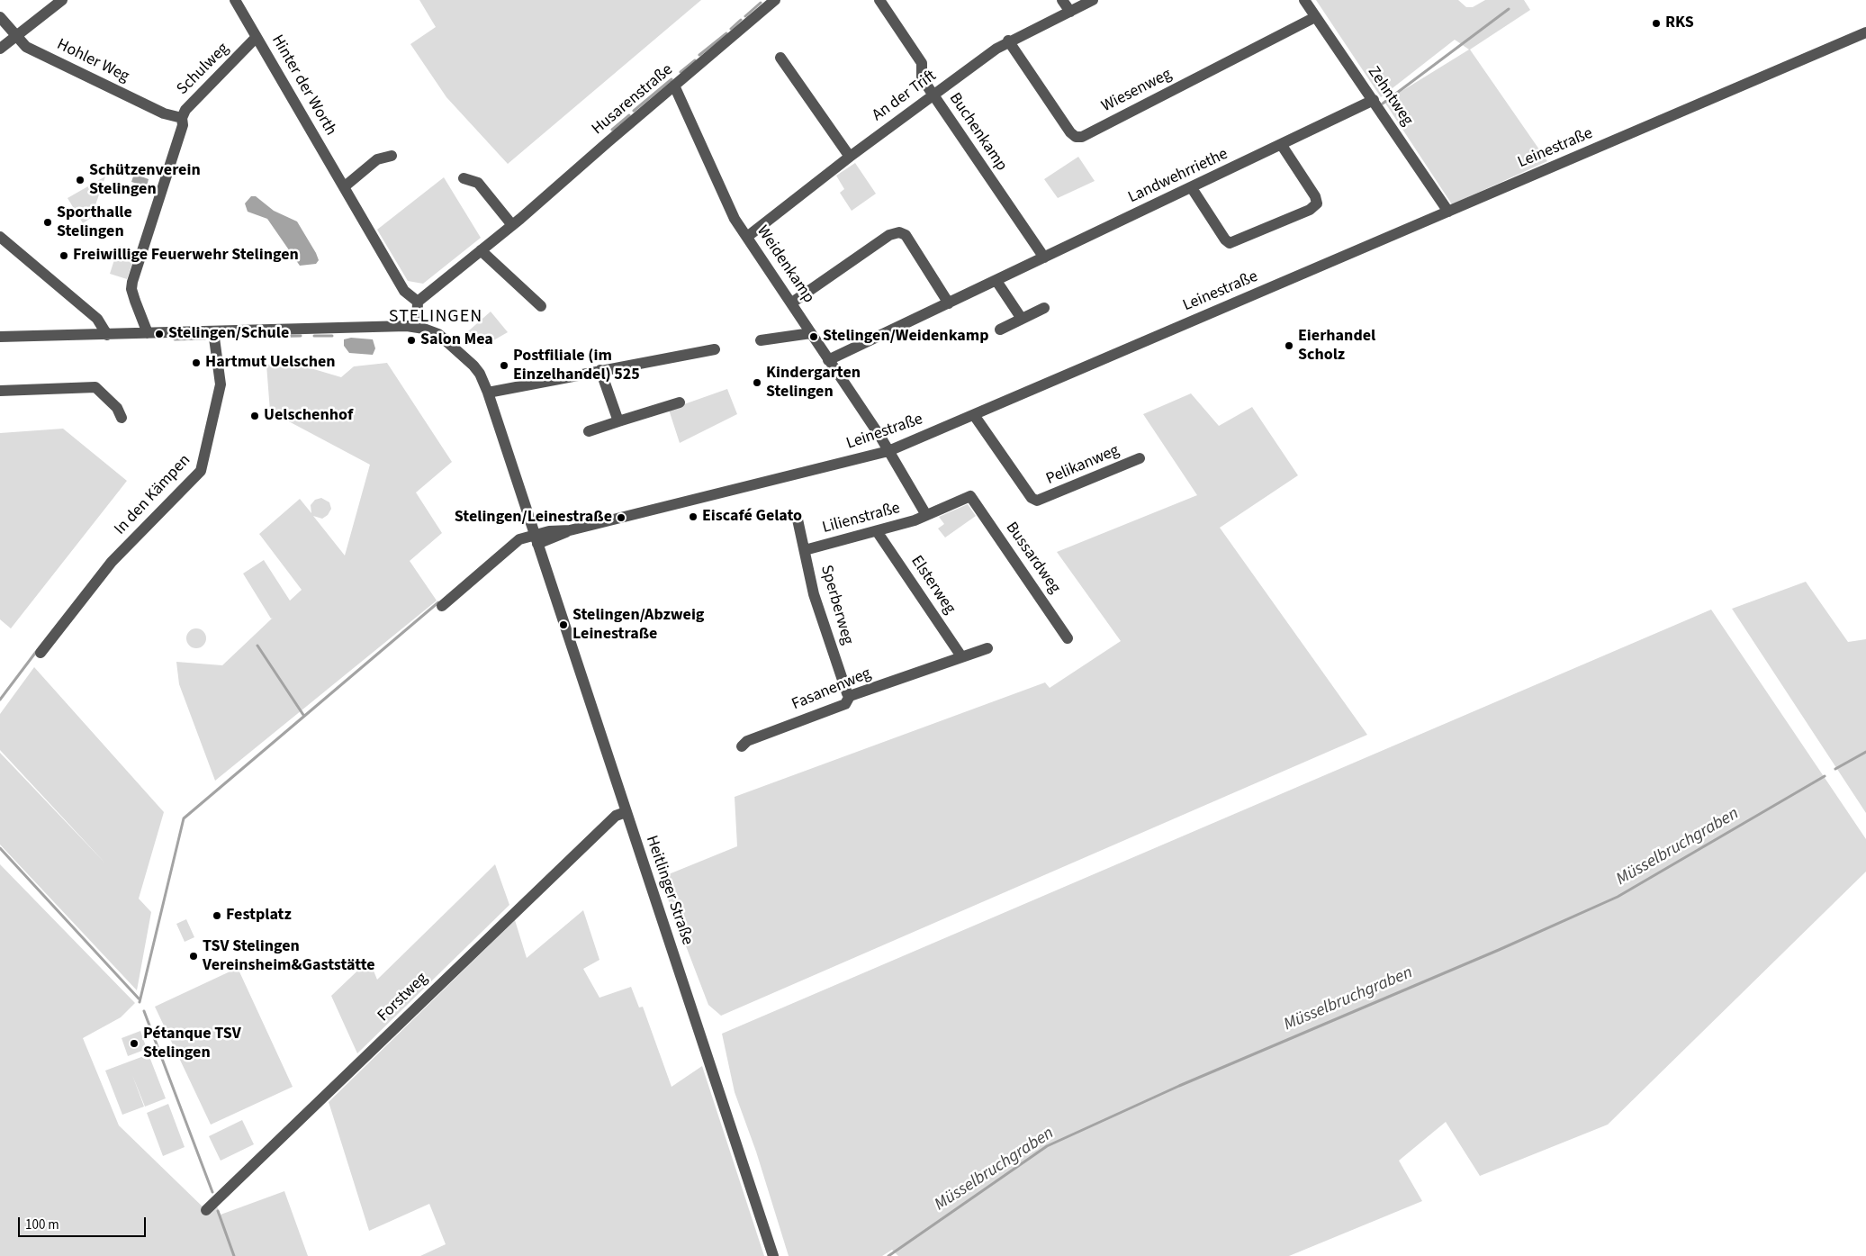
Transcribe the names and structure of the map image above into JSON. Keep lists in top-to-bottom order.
{
  "streets": {
    "street": [
      "Hohler Weg",
      "Schulweg",
      "Hinter der Worth",
      "Wiesenweg",
      "An der Trift",
      "Zehntweg",
      "Husarenstraße",
      "Buchenkamp",
      "Leinestraße",
      "Landwehrriethe",
      "Weidenkamp",
      "Pelikanweg",
      "In den Kämpen",
      "Lilienstraße",
      "Bussardweg",
      "Elsterweg",
      "Sperberweg",
      "Fasanenweg",
      "Heitlinger Straße",
      "Forstweg"
    ]
  },
  "crossings": [
    ["Hohler Weg", "Schulweg"],
    ["Schulweg", "Hinter der Worth"],
    ["Schulweg", "Heitlinger Straße"],
    ["Hinter der Worth", "Husarenstraße"],
    ["Wiesenweg", "An der Trift"],
    ["Wiesenweg", "Zehntweg"],
    ["An der Trift", "Buchenkamp"],
    ["An der Trift", "Weidenkamp"],
    ["Zehntweg", "Leinestraße"],
    ["Zehntweg", "Landwehrriethe"],
    ["Husarenstraße", "Weidenkamp"],
    ["Buchenkamp", "Landwehrriethe"],
    ["Leinestraße", "Weidenkamp"],
    ["Leinestraße", "Pelikanweg"],
    ["Leinestraße", "Lilienstraße"],
    ["Leinestraße", "Heitlinger Straße"],
    ["Landwehrriethe", "Weidenkamp"],
    ["Weidenkamp", "Lilienstraße"],
    ["In den Kämpen", "Heitlinger Straße"],
    ["Lilienstraße", "Bussardweg"],
    ["Lilienstraße", "Elsterweg"],
    ["Lilienstraße", "Sperberweg"],
    ["Elsterweg", "Fasanenweg"],
    ["Sperberweg", "Fasanenweg"],
    ["Heitlinger Straße", "Forstweg"]
  ],
  "districts": ["STELINGEN"],
  "water": ["Müsselbruchgraben"],
  "places": [
    "RKS",
    "Schützenverein Stelingen",
    "Sporthalle Stelingen",
    "Freiwillige Feuerwehr Stelingen",
    "Stelingen/Schule",
    "Stelingen/Weidenkamp",
    "Salon Mea",
    "Eierhandel Scholz",
    "Hartmut Uelschen",
    "Postfiliale (im Einzelhandel) 525",
    "Kindergarten Stelingen",
    "Uelschenhof",
    "Eiscafé Gelato",
    "Stelingen/Leinestraße",
    "Stelingen/Abzweig Leinestraße",
    "Festplatz",
    "TSV Stelingen Vereinsheim&Gaststätte",
    "Pétanque TSV Stelingen"
  ],
  "scale_bar": "100 m"
}
